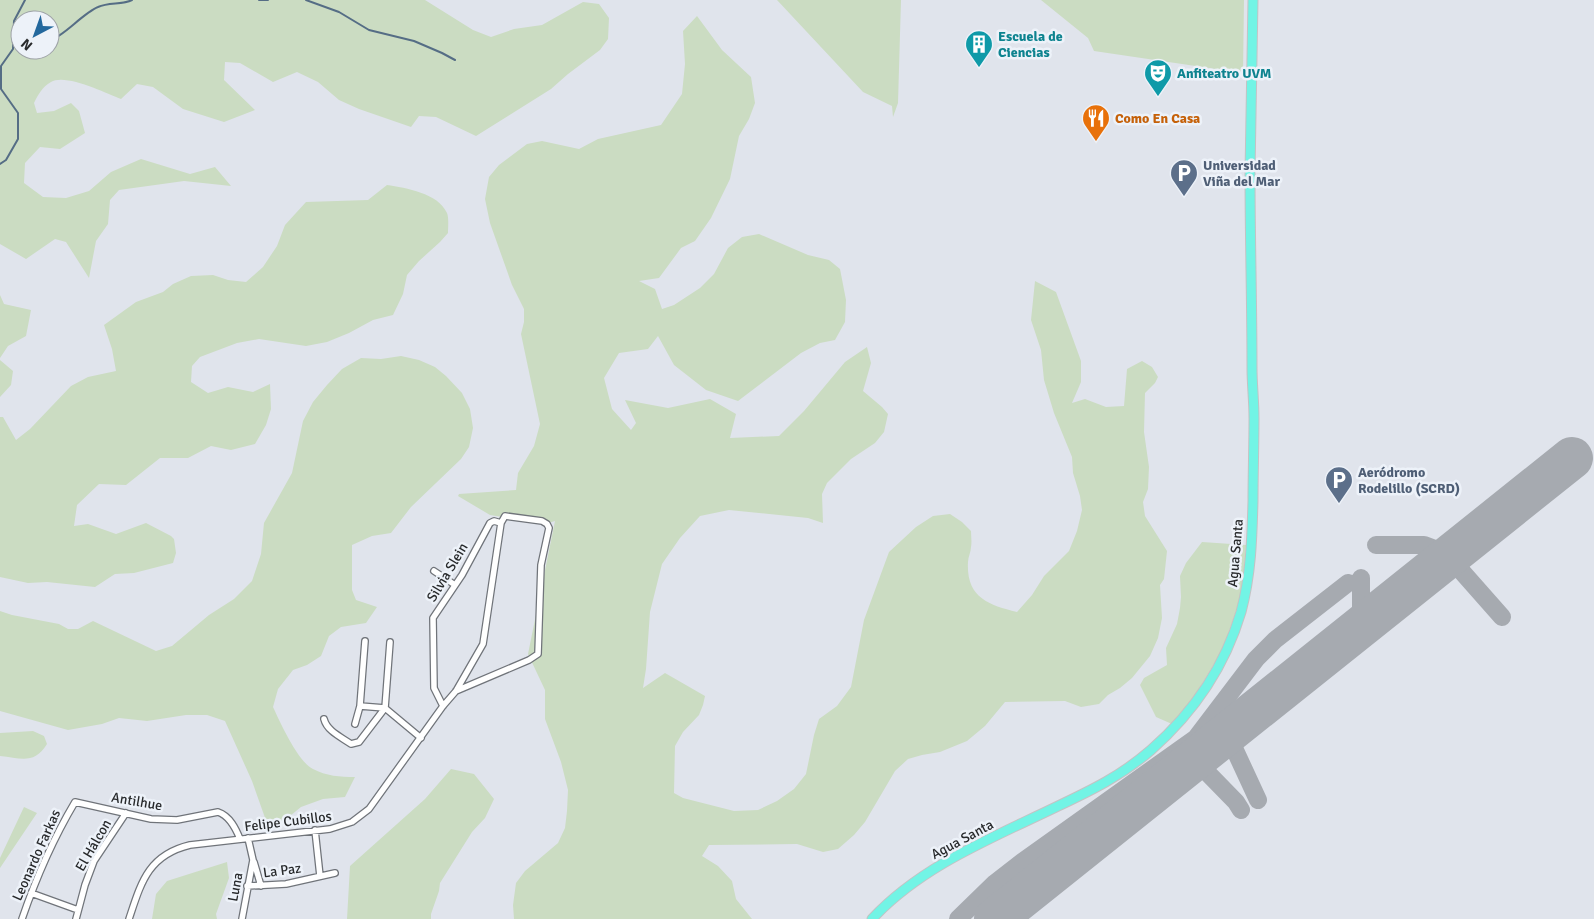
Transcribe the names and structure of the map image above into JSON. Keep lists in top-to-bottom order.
{
  "streets": {
    "main road": ["Agua Santa"],
    "street": [
      "Silvia Slein",
      "Antilhue",
      "Felipe Cubillos",
      "El Hálcon",
      "Leonardo Farkas",
      "La Paz",
      "Luna"
    ]
  },
  "crossings": [
    ["Silvia Slein", "Felipe Cubillos"],
    ["Antilhue", "Felipe Cubillos"],
    ["Antilhue", "El Hálcon"],
    ["Antilhue", "Leonardo Farkas"],
    ["Felipe Cubillos", "La Paz"],
    ["Felipe Cubillos", "Luna"],
    ["La Paz", "Luna"]
  ],
  "places": {
    "building": ["Escuela de Ciencias"],
    "theatre": ["Anfiteatro UVM"],
    "restaurant": ["Como En Casa"],
    "parking": ["Universidad Viña del Mar", "Aeródromo Rodelillo (SCRD)"]
  },
  "north": "bottom left"
}
